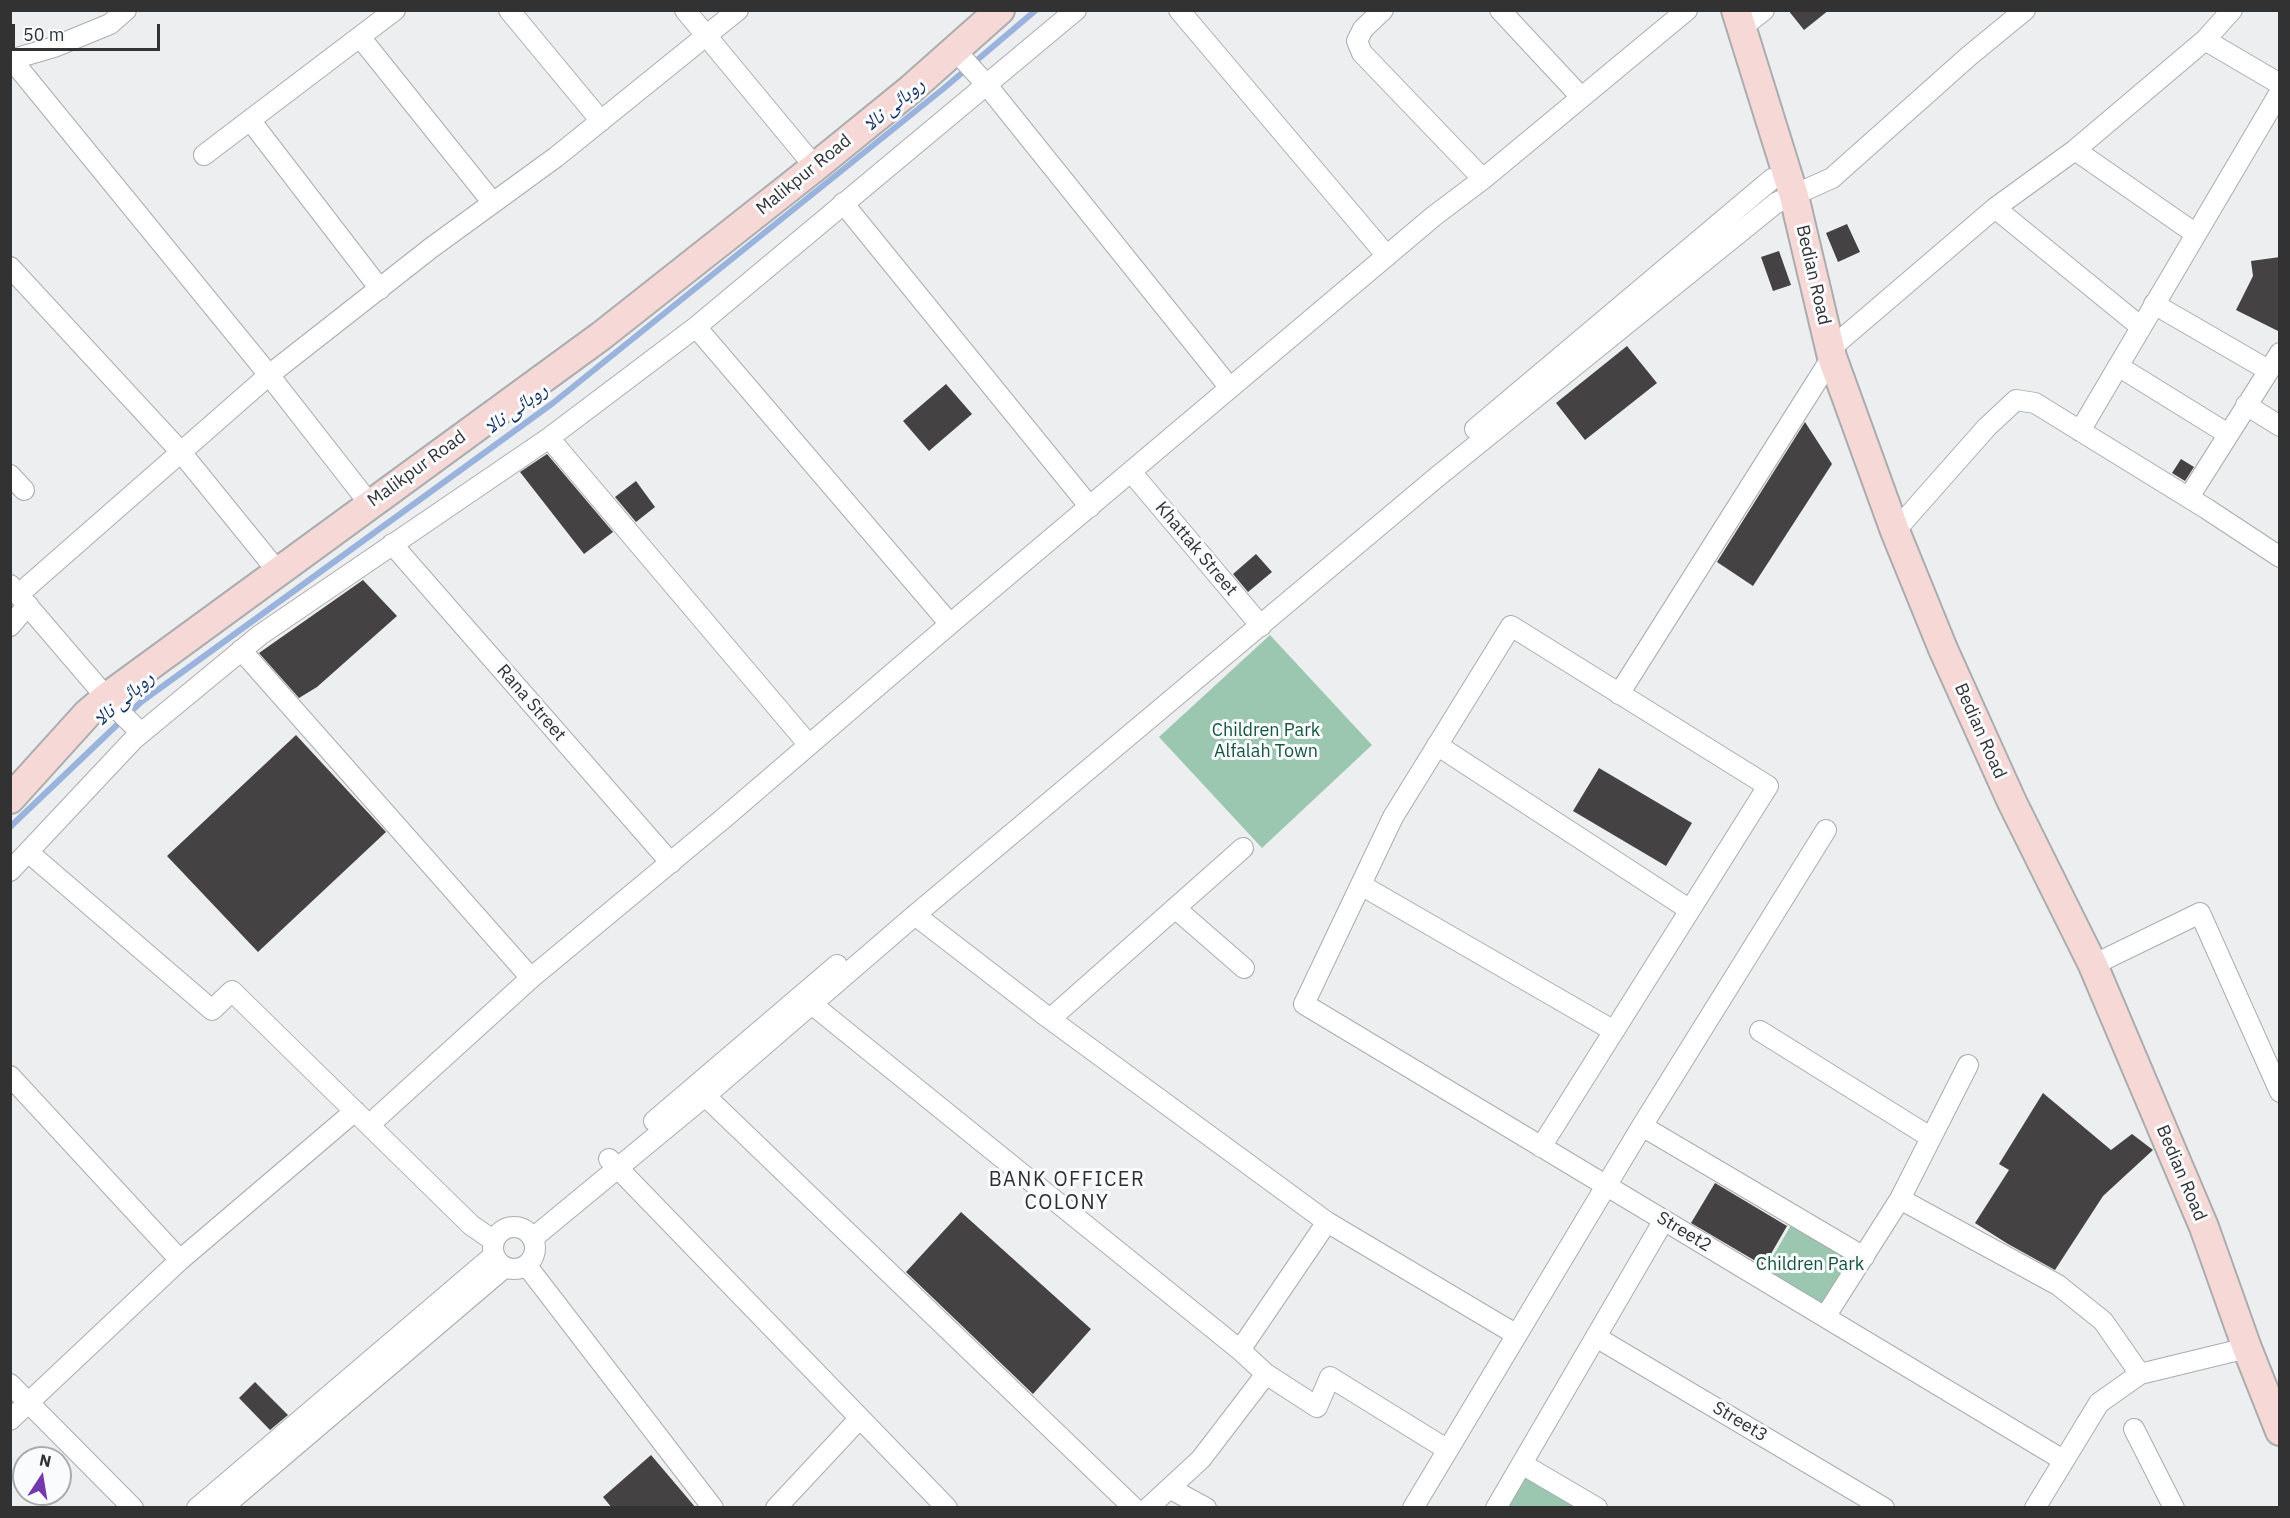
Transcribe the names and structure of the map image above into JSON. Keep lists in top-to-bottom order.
{
  "streets": {
    "main road": ["Malikpur Road", "Bedian Road"],
    "street": [
      "Khattak Street",
      "Rana Street",
      "Street2",
      "Street3"
    ]
  },
  "districts": ["BANK OFFICER COLONY"],
  "water": ["روہائی نالا"],
  "parks": ["Children Park Alfalah Town", "Children Park"],
  "scale_bar": "50 m",
  "north": "top"
}
